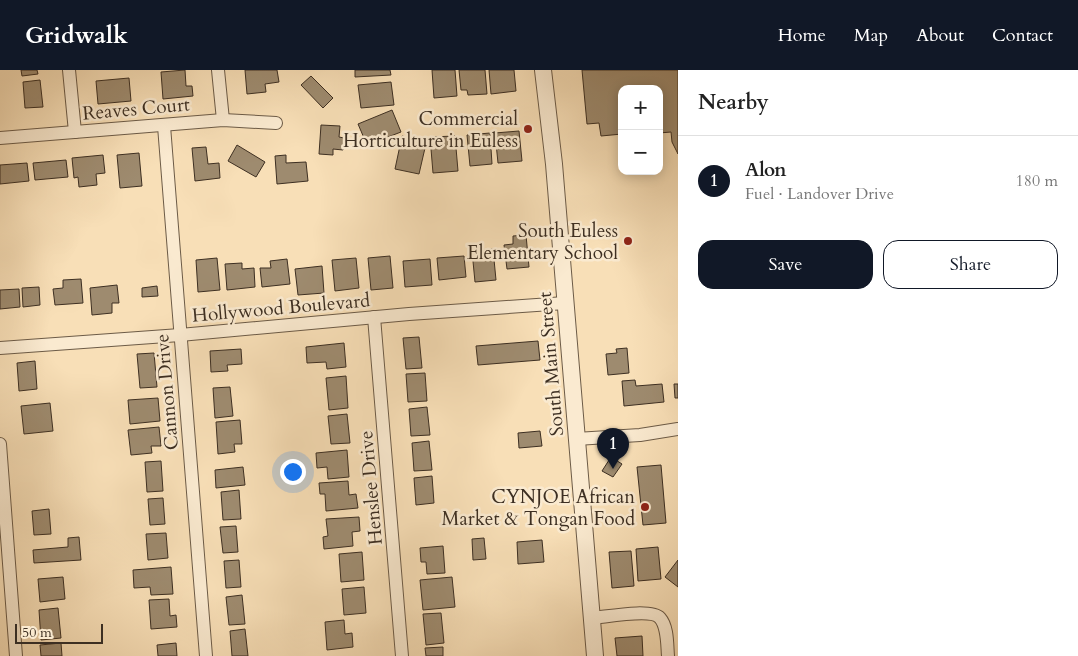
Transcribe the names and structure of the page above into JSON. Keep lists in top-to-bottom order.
{
  "streets": {
    "street": [
      "Reaves Court",
      "Hollywood Boulevard",
      "South Main Street",
      "Cannon Drive",
      "Henslee Drive"
    ]
  },
  "crossings": [
    ["Reaves Court", "Cannon Drive"],
    ["Hollywood Boulevard", "South Main Street"],
    ["Hollywood Boulevard", "Cannon Drive"],
    ["Hollywood Boulevard", "Henslee Drive"]
  ],
  "places": ["Commercial Horticulture in Euless", "South Euless Elementary School", "CYNJOE African Market & Tongan Food"],
  "scale_bar": "50 m",
  "page": {
    "header": "Gridwalk",
    "nav": [
      "Home",
      "Map",
      "About",
      "Contact"
    ],
    "heading": "Nearby",
    "map_buttons": ["+", "−"],
    "list": [
      {
        "mark": "1",
        "name": "Alon",
        "note": "Fuel · Landover Drive",
        "value": "180 m"
      }
    ],
    "buttons": ["Save", "Share"],
    "pins": "1",
    "scale": "50 m"
  }
}
